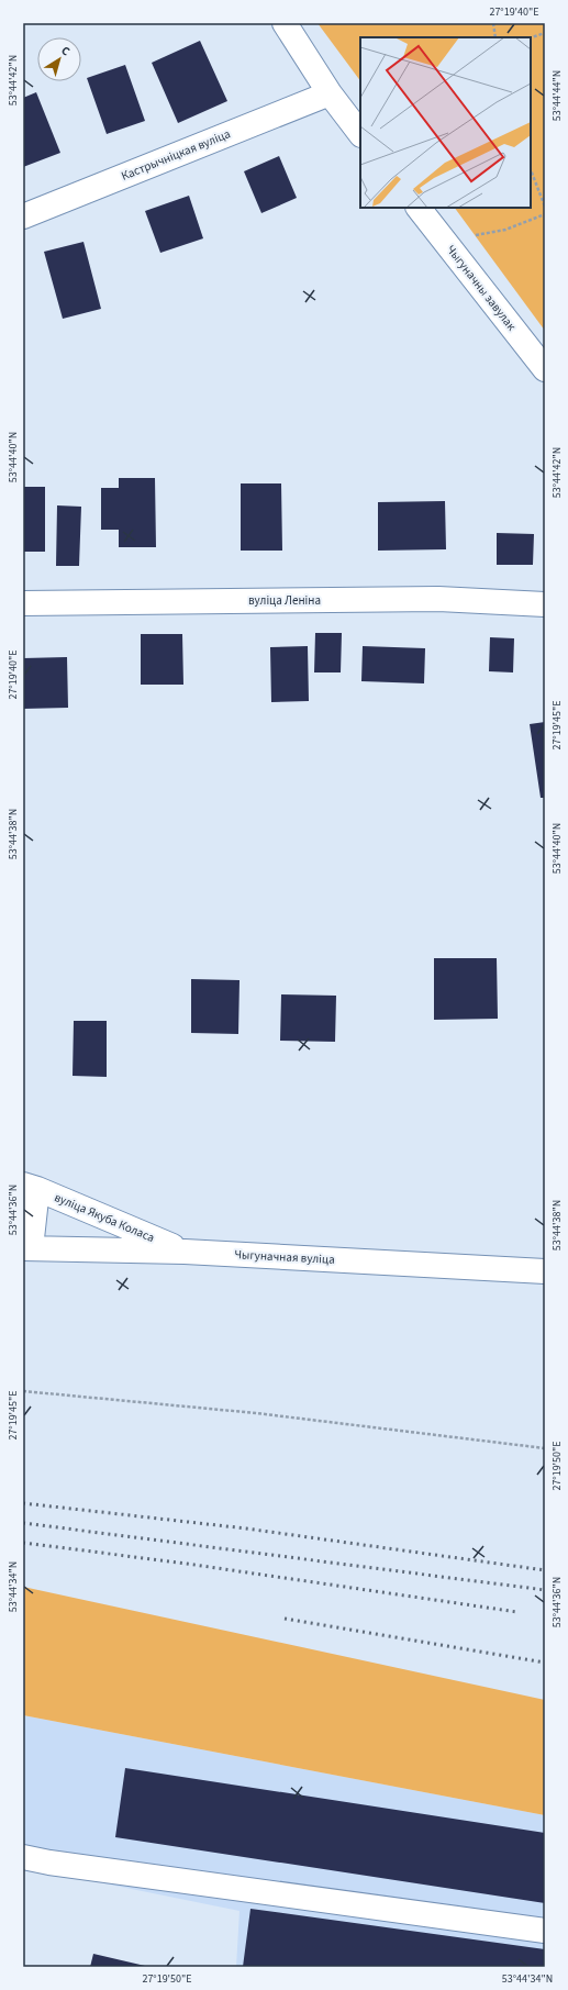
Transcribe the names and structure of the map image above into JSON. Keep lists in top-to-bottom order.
{
  "streets": {
    "street": [
      "Кастрычніцкая вуліца",
      "Чыгуначны завулак",
      "вуліца Леніна",
      "вуліца Якуба Коласа",
      "Чыгуначная вуліца"
    ]
  },
  "crossings": [
    ["вуліца Якуба Коласа", "Чыгуначная вуліца"]
  ],
  "north": "top right",
  "coordinates": [
    "27°19'40\"E",
    "53°44'42\"N",
    "53°44'44\"N",
    "53°44'40\"N",
    "27°19'45\"E",
    "53°44'38\"N",
    "53°44'36\"N",
    "27°19'50\"E",
    "53°44'34\"N"
  ]
}
